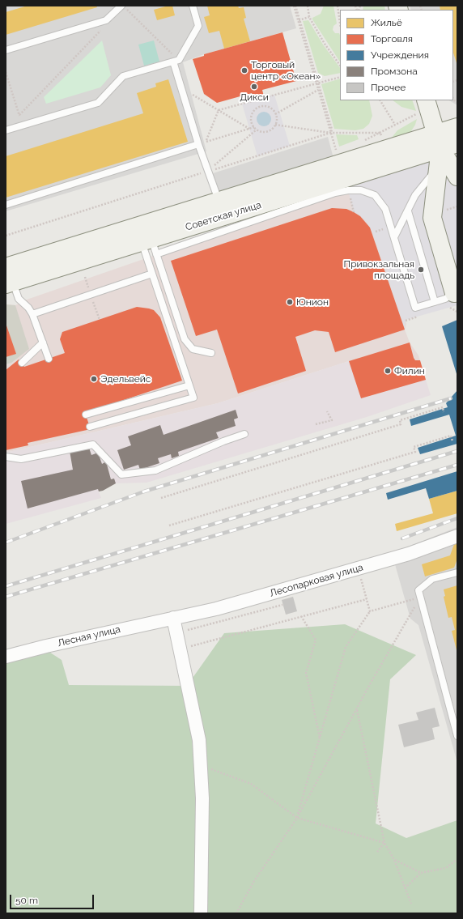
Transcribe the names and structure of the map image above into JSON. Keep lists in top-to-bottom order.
{
  "streets": {
    "main road": ["Советская улица"],
    "street": ["Лесопарковая улица", "Лесная улица"]
  },
  "crossings": [
    ["Лесопарковая улица", "Лесная улица"]
  ],
  "places": [
    "Торговый центр «Океан»",
    "Дикси",
    "Привокзальная площадь",
    "Юнион",
    "Филин",
    "Эдельвейс"
  ],
  "legend": [
    "Жильё",
    "Торговля",
    "Учреждения",
    "Промзона",
    "Прочее"
  ],
  "scale_bar": "50 m"
}
